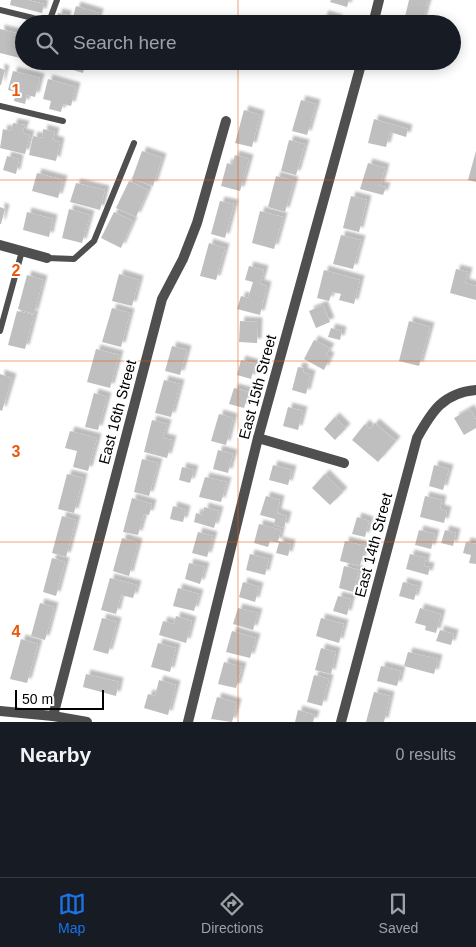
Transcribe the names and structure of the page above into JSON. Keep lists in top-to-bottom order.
{
  "streets": {
    "street": ["East 15th Street", "East 16th Street", "East 14th Street"]
  },
  "scale_bar": "50 m",
  "page": {
    "search": "Search here",
    "scale": "50 m",
    "heading": ["Nearby", "0 results"],
    "nav": ["Map", "Directions", "Saved"]
  },
  "grid": {
    "rows": [
      "1",
      "2",
      "3",
      "4"
    ]
  }
}
